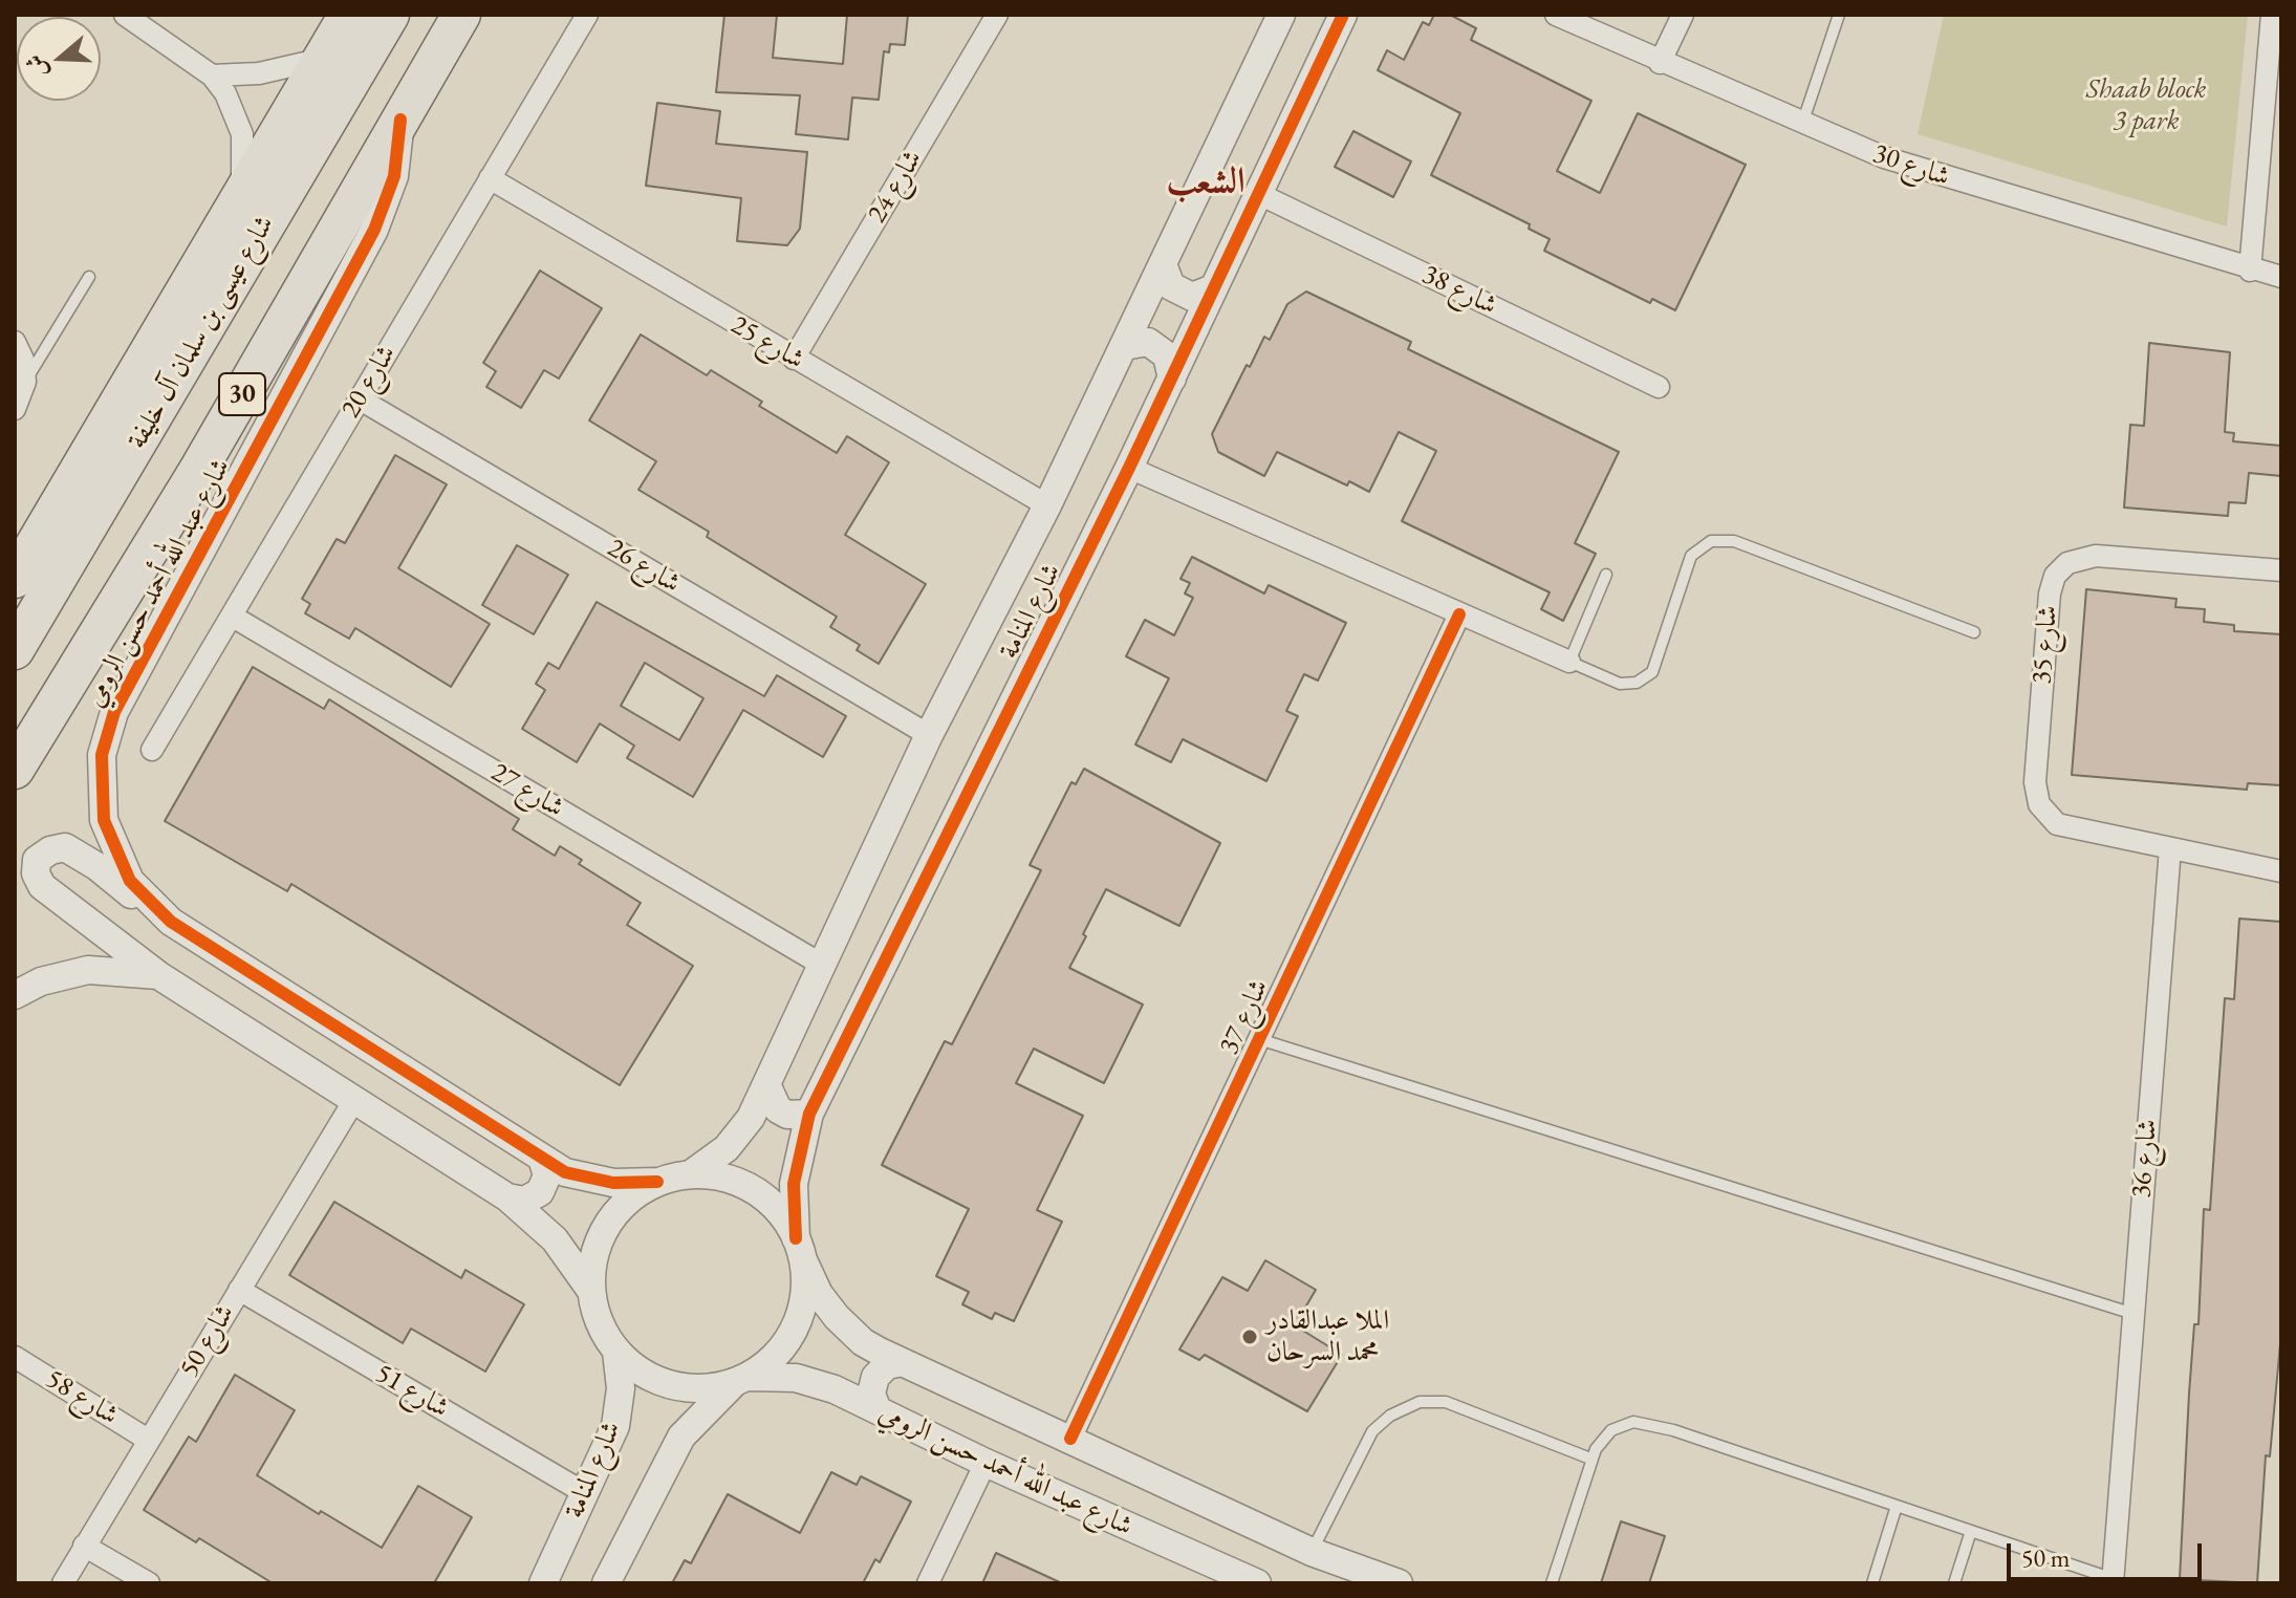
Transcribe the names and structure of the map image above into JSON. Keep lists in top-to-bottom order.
{
  "streets": {
    "highway": ["شارع عيسى بن سلمان آل خليفة", "30"],
    "street": [
      "شارع 30",
      "شارع 24",
      "شارع 38",
      "شارع 25",
      "شارع 20",
      "شارع 26",
      "شارع عبد الله أحمد حسن الرومي",
      "شارع المنامة",
      "شارع 35",
      "شارع 27",
      "شارع 37",
      "شارع 36",
      "شارع 50",
      "شارع 51",
      "شارع 58"
    ]
  },
  "crossings": [
    ["شارع 24", "شارع 25"],
    ["شارع 38", "شارع المنامة"],
    ["شارع 25", "شارع 20"],
    ["شارع 25", "شارع المنامة"],
    ["شارع 20", "شارع 26"],
    ["شارع 20", "شارع 27"],
    ["30", "شارع عبد الله أحمد حسن الرومي"],
    ["شارع 26", "شارع المنامة"],
    ["شارع عبد الله أحمد حسن الرومي", "شارع المنامة"],
    ["شارع عبد الله أحمد حسن الرومي", "شارع 37"],
    ["شارع المنامة", "شارع 27"],
    ["شارع المنامة", "شارع 51"],
    ["شارع 35", "شارع 36"],
    ["شارع 50", "شارع 51"],
    ["شارع 50", "شارع 58"]
  ],
  "districts": ["الشعب"],
  "parks": ["Shaab block 3 park"],
  "places": ["الملا عبدالقادر محمد السرحان"],
  "scale_bar": "50 m",
  "north": "left"
}
